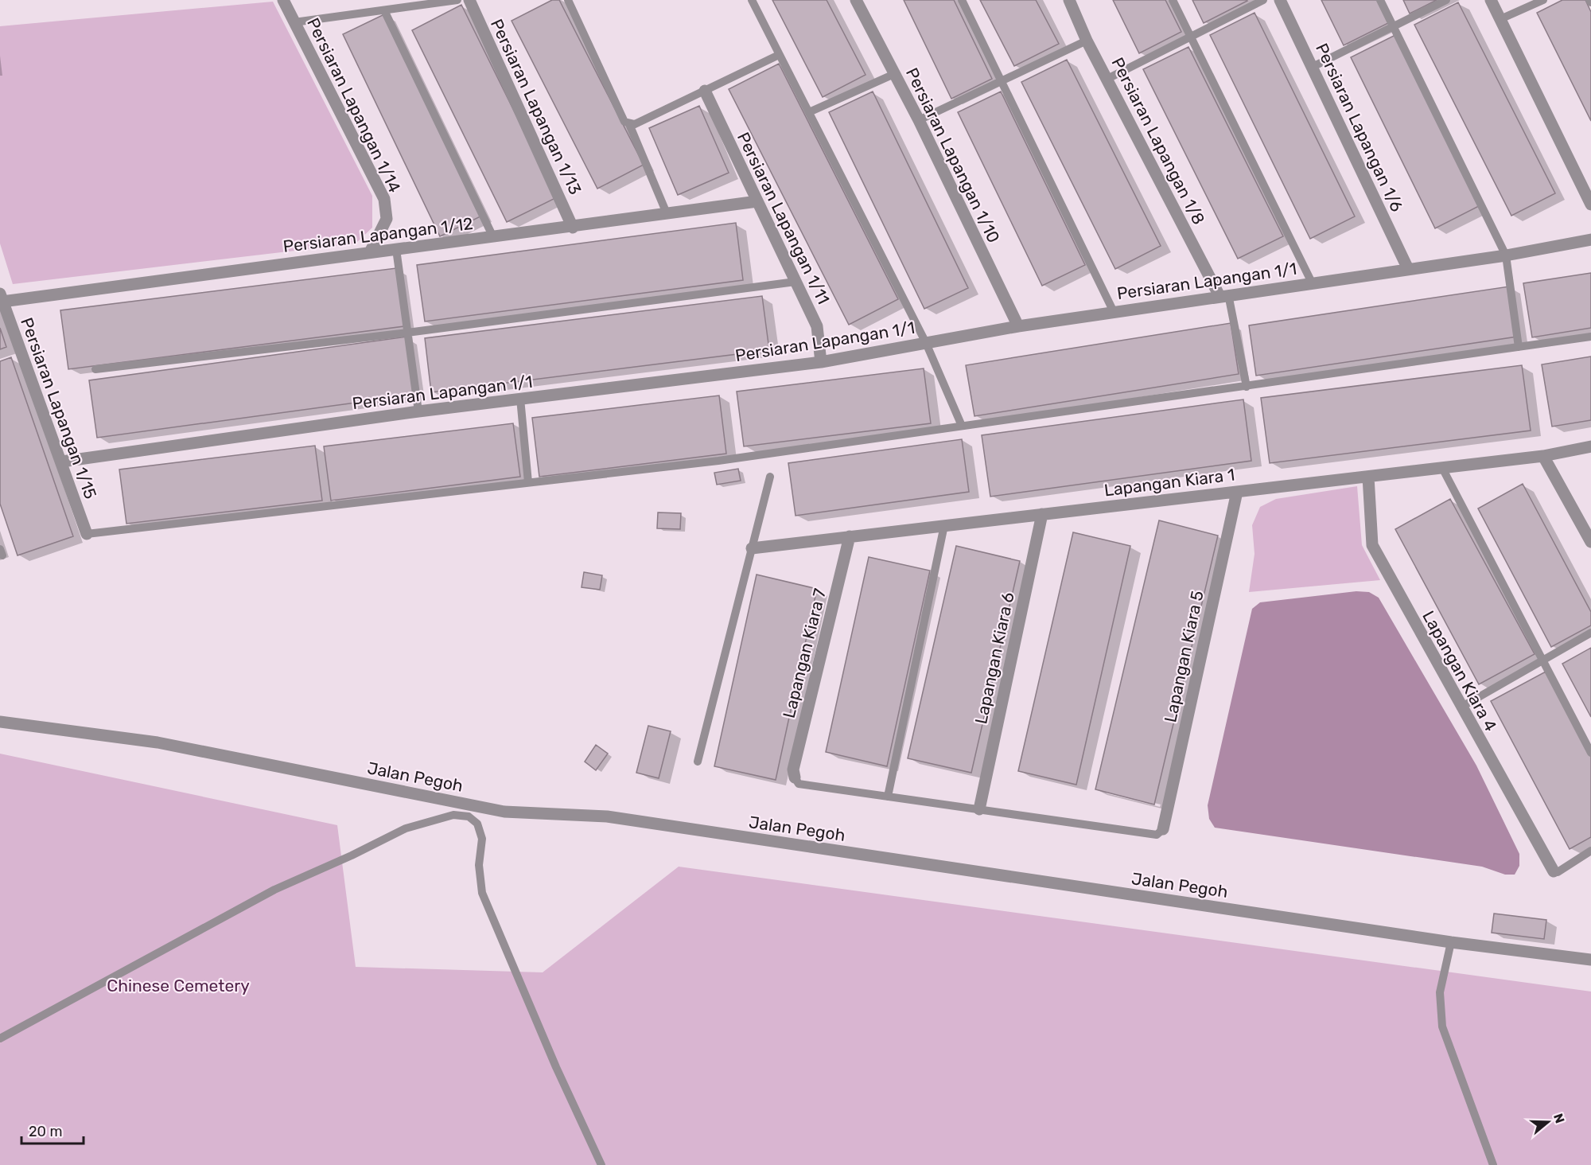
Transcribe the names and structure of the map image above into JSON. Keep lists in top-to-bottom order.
{
  "streets": {
    "street": [
      "Persiaran Lapangan 1/14",
      "Persiaran Lapangan 1/13",
      "Persiaran Lapangan 1/6",
      "Persiaran Lapangan 1/8",
      "Persiaran Lapangan 1/10",
      "Persiaran Lapangan 1/11",
      "Persiaran Lapangan 1/12",
      "Persiaran Lapangan 1/1",
      "Persiaran Lapangan 1/15",
      "Lapangan Kiara 1",
      "Lapangan Kiara 7",
      "Lapangan Kiara 5",
      "Lapangan Kiara 6",
      "Lapangan Kiara 4",
      "Jalan Pegoh"
    ]
  },
  "crossings": [
    ["Persiaran Lapangan 1/14", "Persiaran Lapangan 1/12"],
    ["Persiaran Lapangan 1/13", "Persiaran Lapangan 1/12"],
    ["Persiaran Lapangan 1/6", "Persiaran Lapangan 1/1"],
    ["Persiaran Lapangan 1/8", "Persiaran Lapangan 1/1"],
    ["Persiaran Lapangan 1/10", "Persiaran Lapangan 1/1"],
    ["Persiaran Lapangan 1/11", "Persiaran Lapangan 1/12"],
    ["Persiaran Lapangan 1/11", "Persiaran Lapangan 1/1"],
    ["Persiaran Lapangan 1/12", "Persiaran Lapangan 1/15"],
    ["Persiaran Lapangan 1/1", "Persiaran Lapangan 1/15"],
    ["Lapangan Kiara 1", "Lapangan Kiara 7"],
    ["Lapangan Kiara 1", "Lapangan Kiara 5"],
    ["Lapangan Kiara 1", "Lapangan Kiara 6"],
    ["Lapangan Kiara 1", "Lapangan Kiara 4"]
  ],
  "parks": ["Chinese Cemetery"],
  "scale_bar": "20 m",
  "north": "right"
}
